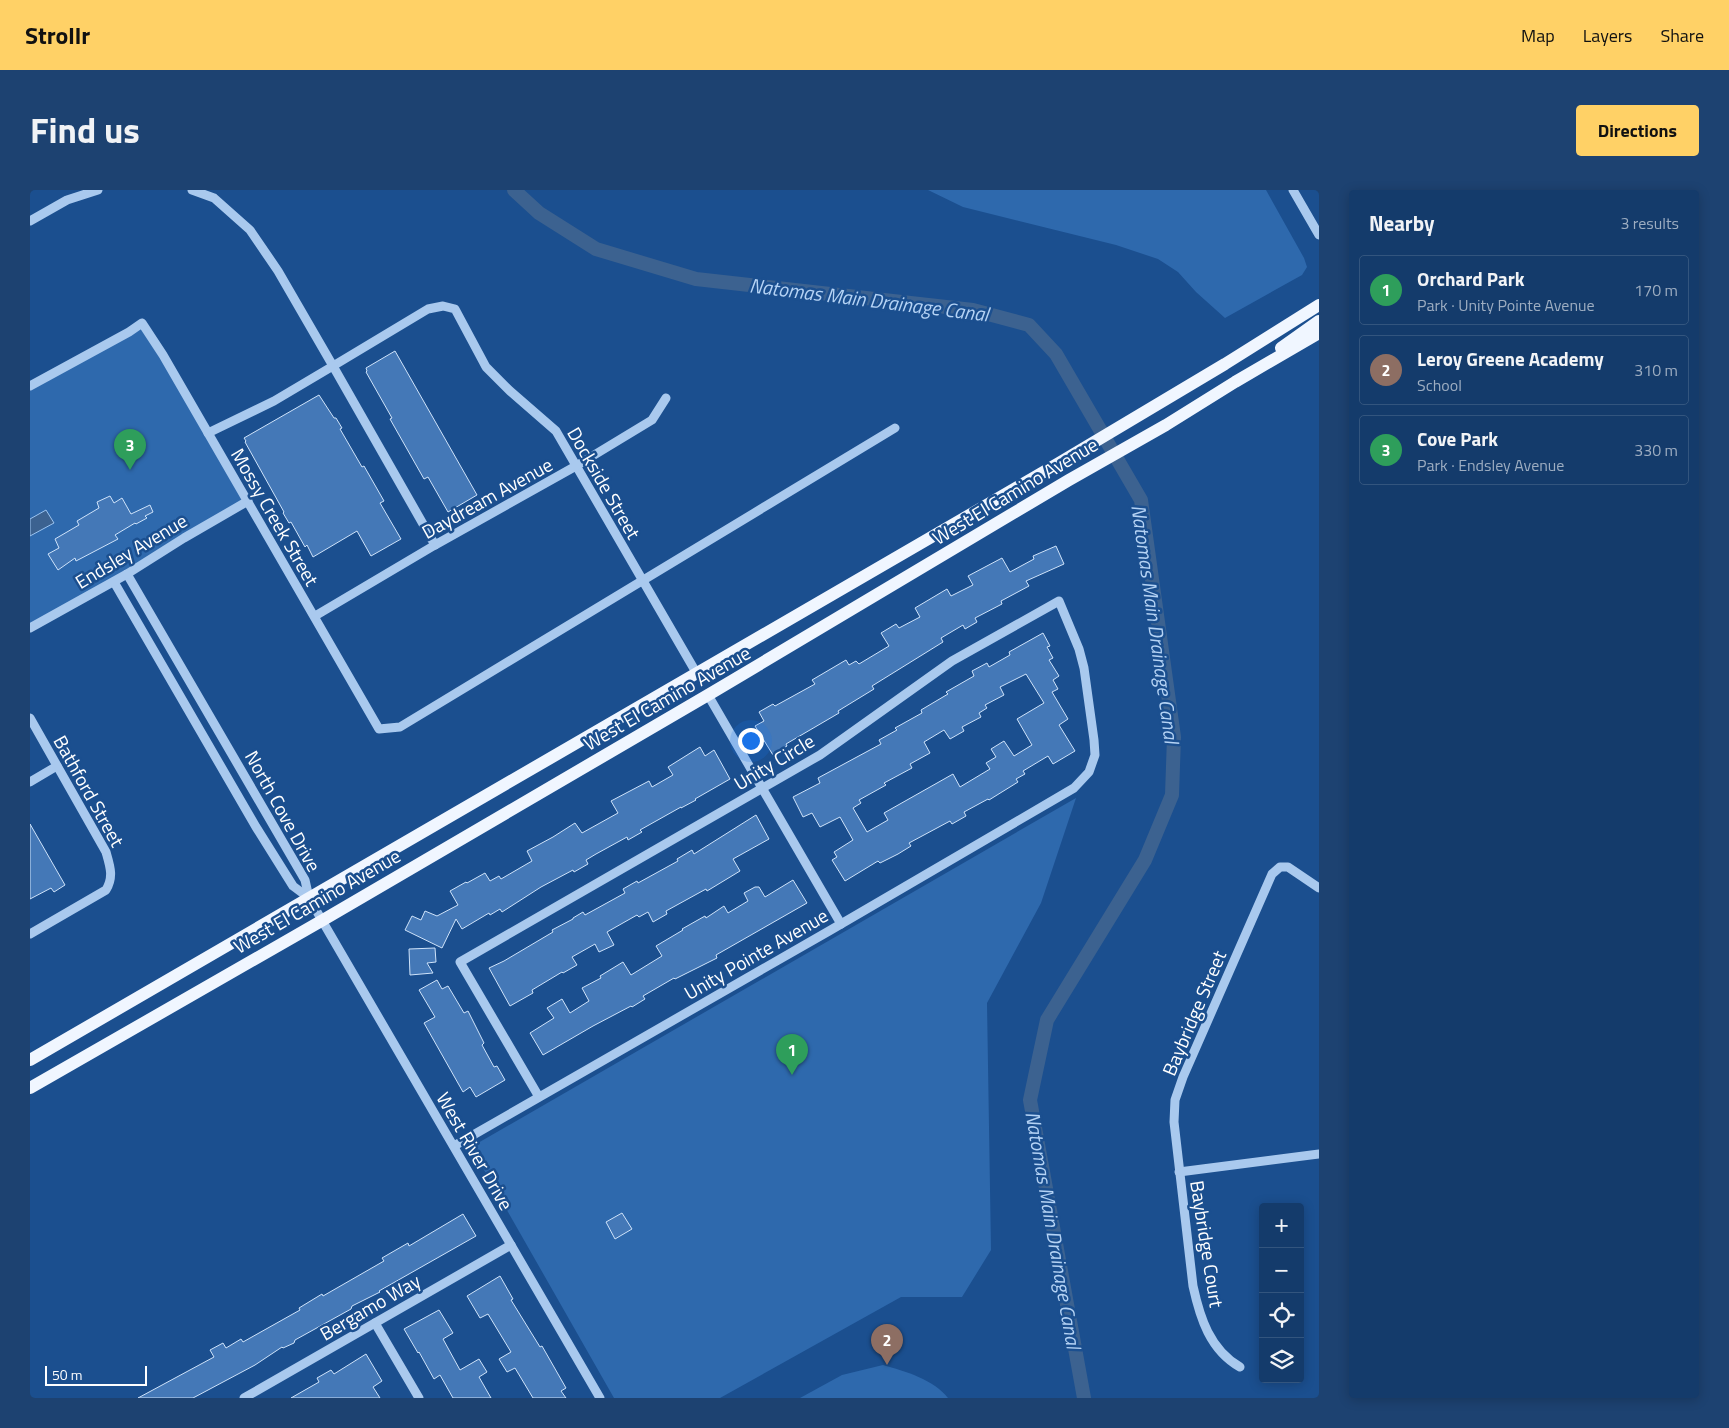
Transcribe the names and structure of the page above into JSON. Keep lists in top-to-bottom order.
{
  "streets": {
    "main road": ["West El Camino Avenue"],
    "street": [
      "Dockside Street",
      "Daydream Avenue",
      "Mossy Creek Street",
      "Endsley Avenue",
      "Unity Circle",
      "Bathford Street",
      "North Cove Drive",
      "Unity Pointe Avenue",
      "Baybridge Street",
      "West River Drive",
      "Baybridge Court",
      "Bergamo Way"
    ]
  },
  "crossings": [
    ["Dockside Street", "West El Camino Avenue"],
    ["Dockside Street", "Daydream Avenue"],
    ["Dockside Street", "Mossy Creek Street"],
    ["West El Camino Avenue", "North Cove Drive"],
    ["West El Camino Avenue", "West River Drive"],
    ["Daydream Avenue", "Mossy Creek Street"],
    ["Mossy Creek Street", "Endsley Avenue"],
    ["Endsley Avenue", "North Cove Drive"],
    ["Unity Circle", "Unity Pointe Avenue"],
    ["North Cove Drive", "West River Drive"],
    ["Unity Pointe Avenue", "West River Drive"],
    ["Baybridge Street", "Baybridge Court"],
    ["West River Drive", "Bergamo Way"]
  ],
  "water": ["Natomas Main Drainage Canal"],
  "scale_bar": "50 m",
  "page": {
    "header": "Strollr",
    "nav": ["Map", "Layers", "Share"],
    "title": "Find us",
    "buttons": "Directions",
    "heading": ["Nearby", "3 results"],
    "list": [
      {
        "mark": "1",
        "name": "Orchard Park",
        "note": "Park · Unity Pointe Avenue",
        "value": "170 m"
      },
      {
        "mark": "2",
        "name": "Leroy Greene Academy",
        "note": "School",
        "value": "310 m"
      },
      {
        "mark": "3",
        "name": "Cove Park",
        "note": "Park · Endsley Avenue",
        "value": "330 m"
      }
    ],
    "pins": ["3", "1", "2"],
    "map_buttons": ["+", "−"],
    "scale": "50 m"
  }
}
